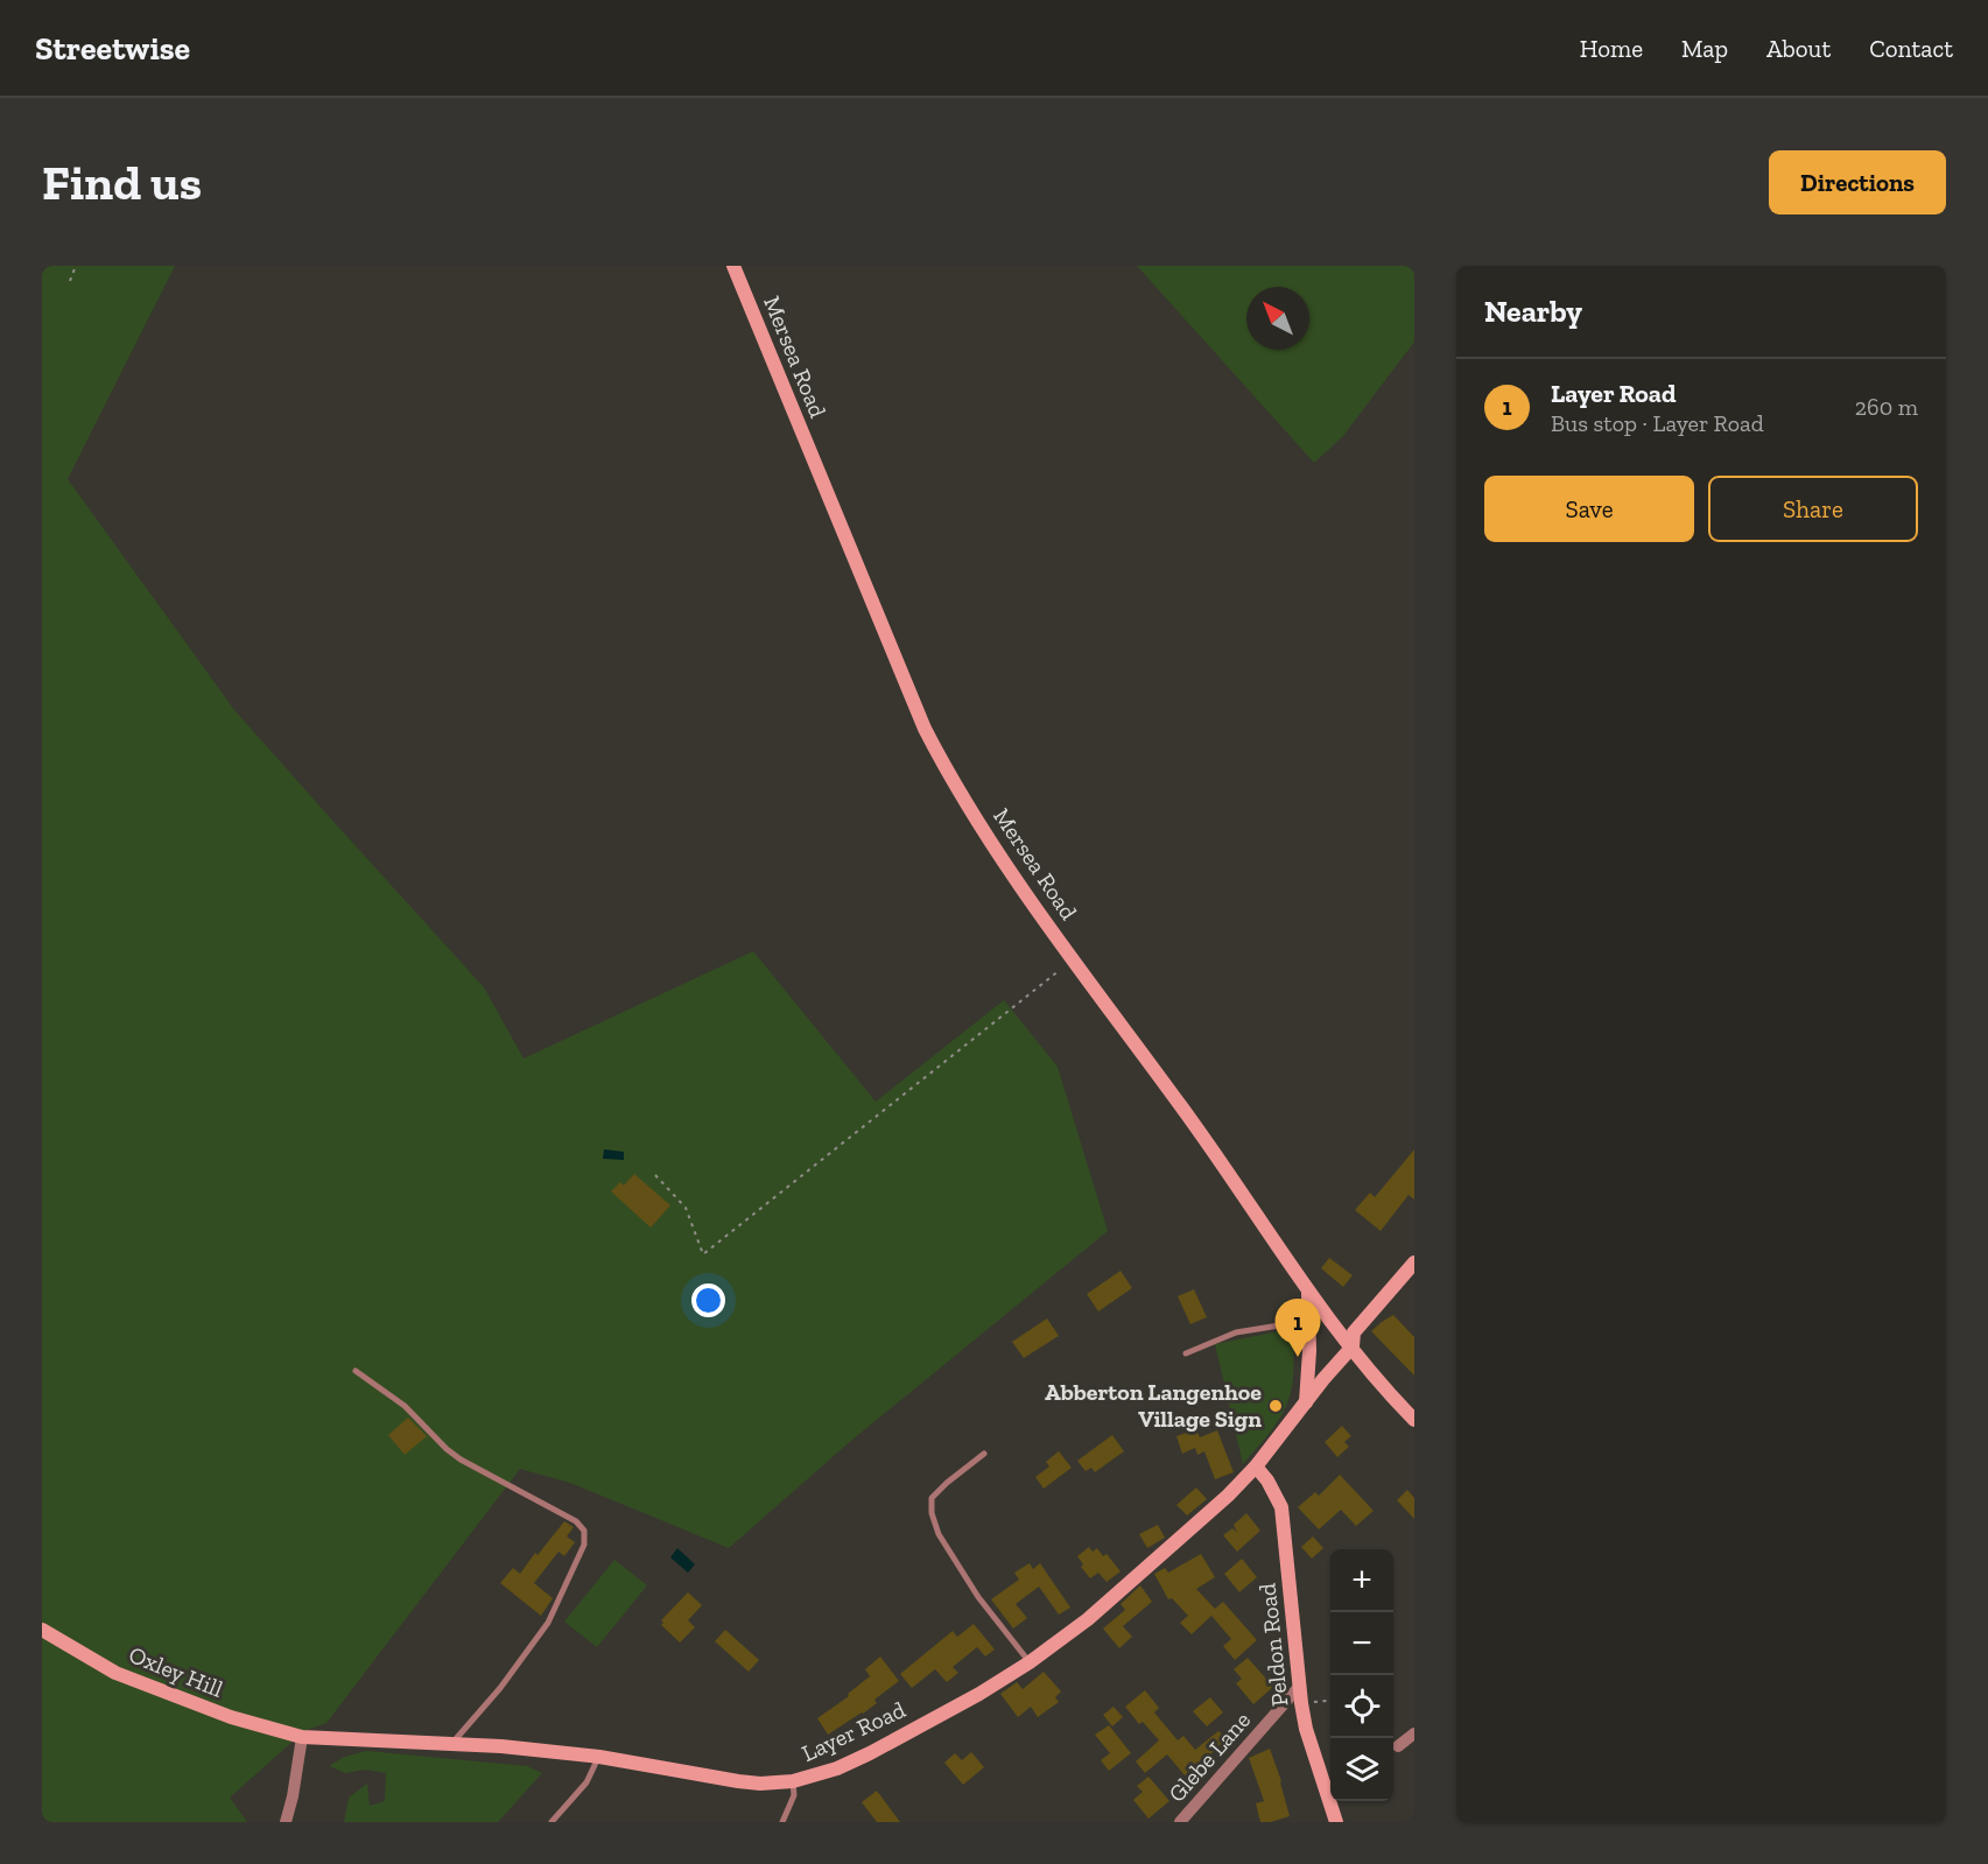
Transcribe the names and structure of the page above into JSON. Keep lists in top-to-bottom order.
{
  "streets": {
    "street": [
      "Mersea Road",
      "Peldon Road",
      "Oxley Hill",
      "Layer Road",
      "Glebe Lane"
    ]
  },
  "crossings": [
    ["Mersea Road", "Layer Road"],
    ["Peldon Road", "Layer Road"],
    ["Peldon Road", "Glebe Lane"],
    ["Oxley Hill", "Layer Road"]
  ],
  "places": ["Abberton Langenhoe Village Sign"],
  "north": "top left",
  "page": {
    "header": "Streetwise",
    "nav": [
      "Home",
      "Map",
      "About",
      "Contact"
    ],
    "buttons": [
      "Directions",
      ["Save", "Share"]
    ],
    "title": "Find us",
    "heading": "Nearby",
    "list": [
      {
        "mark": "1",
        "name": "Layer Road",
        "note": "Bus stop · Layer Road",
        "value": "260 m"
      }
    ],
    "pins": "1",
    "map_buttons": ["+", "−"]
  }
}
